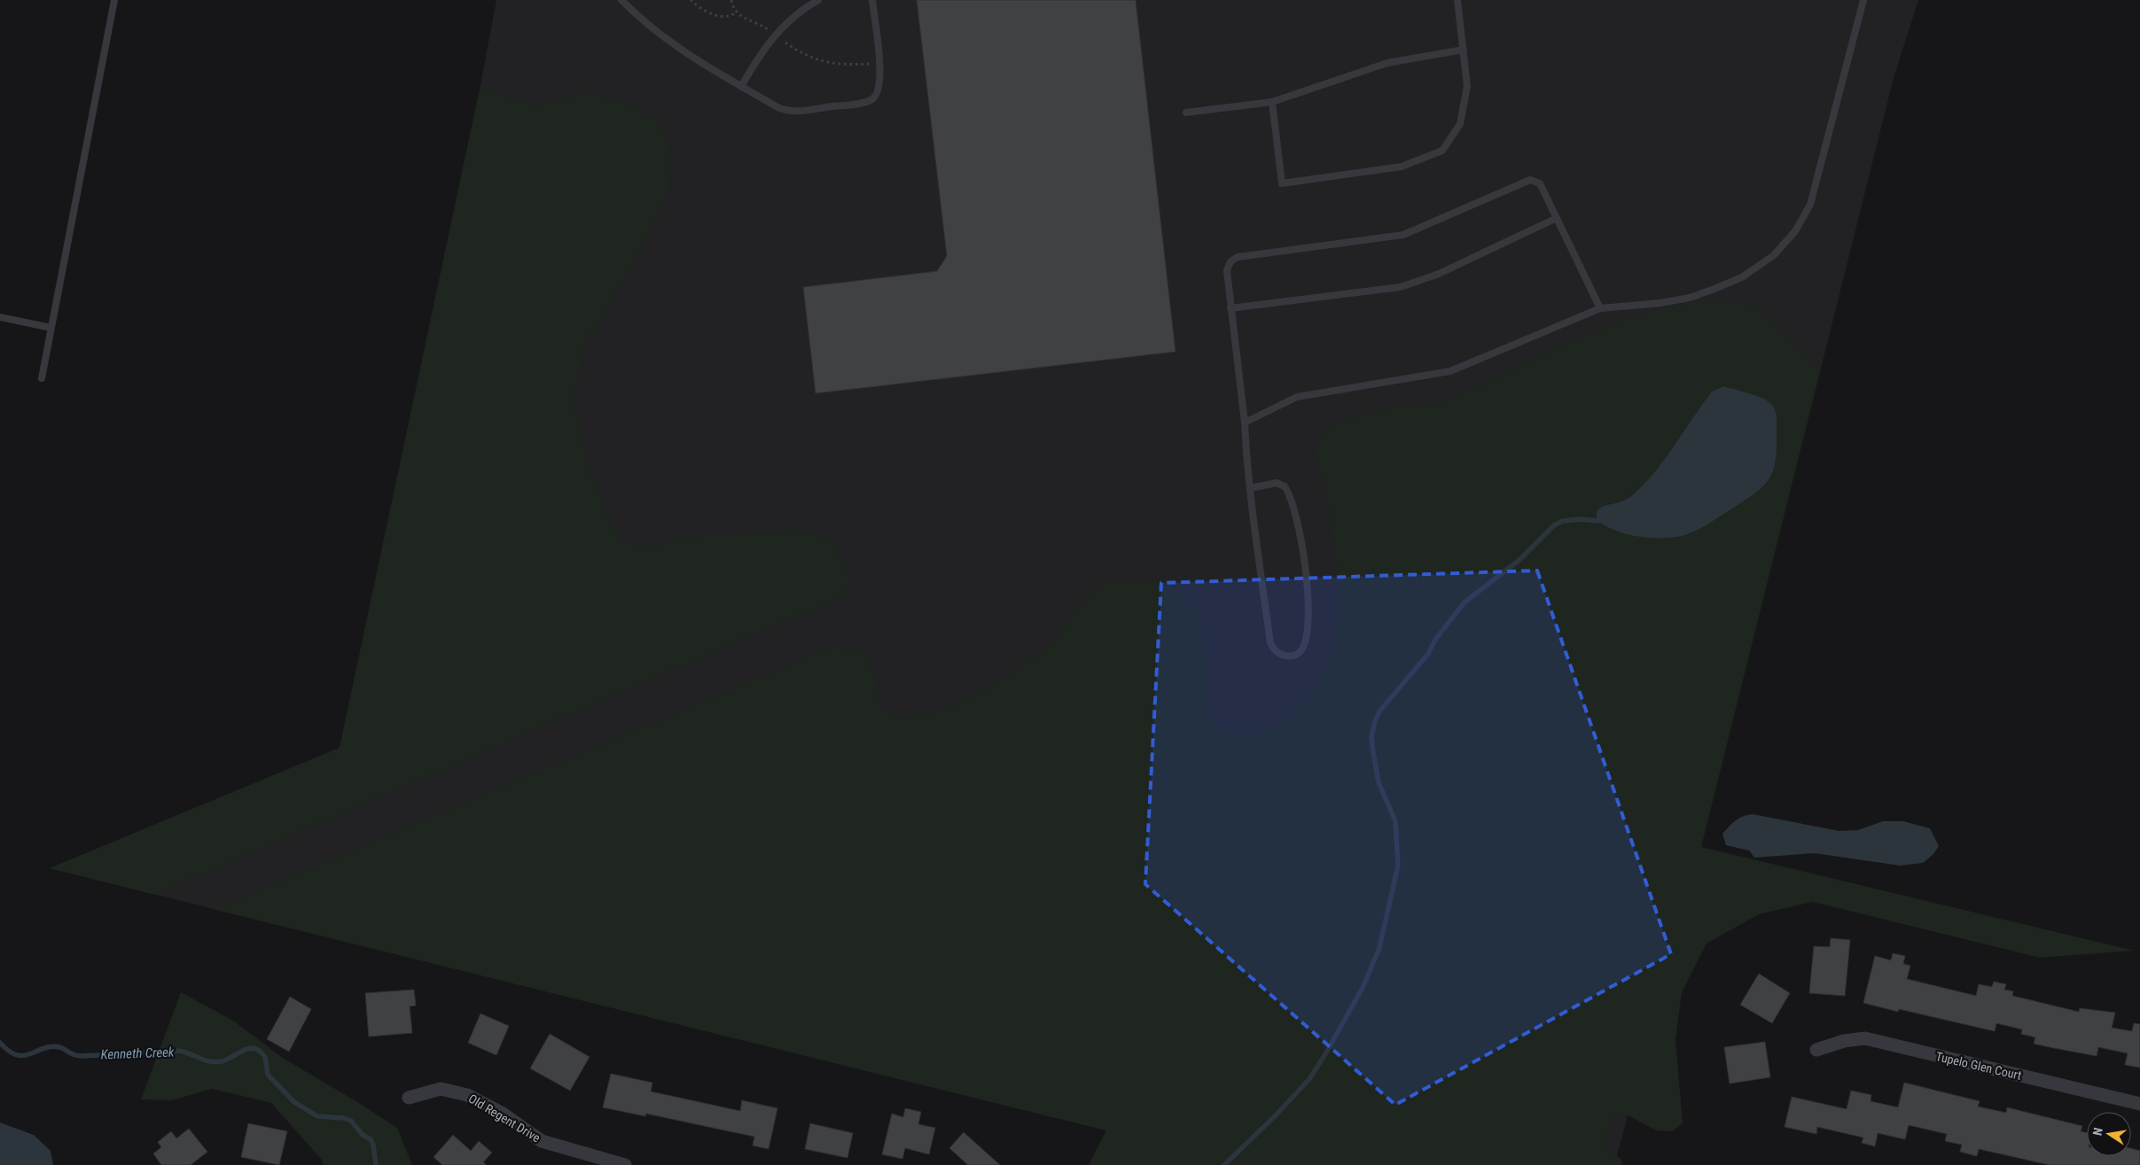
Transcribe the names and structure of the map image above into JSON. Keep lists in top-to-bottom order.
{
  "streets": {
    "street": ["Tupelo Glen Court", "Old Regent Drive"]
  },
  "water": ["Kenneth Creek"],
  "north": "left"
}
